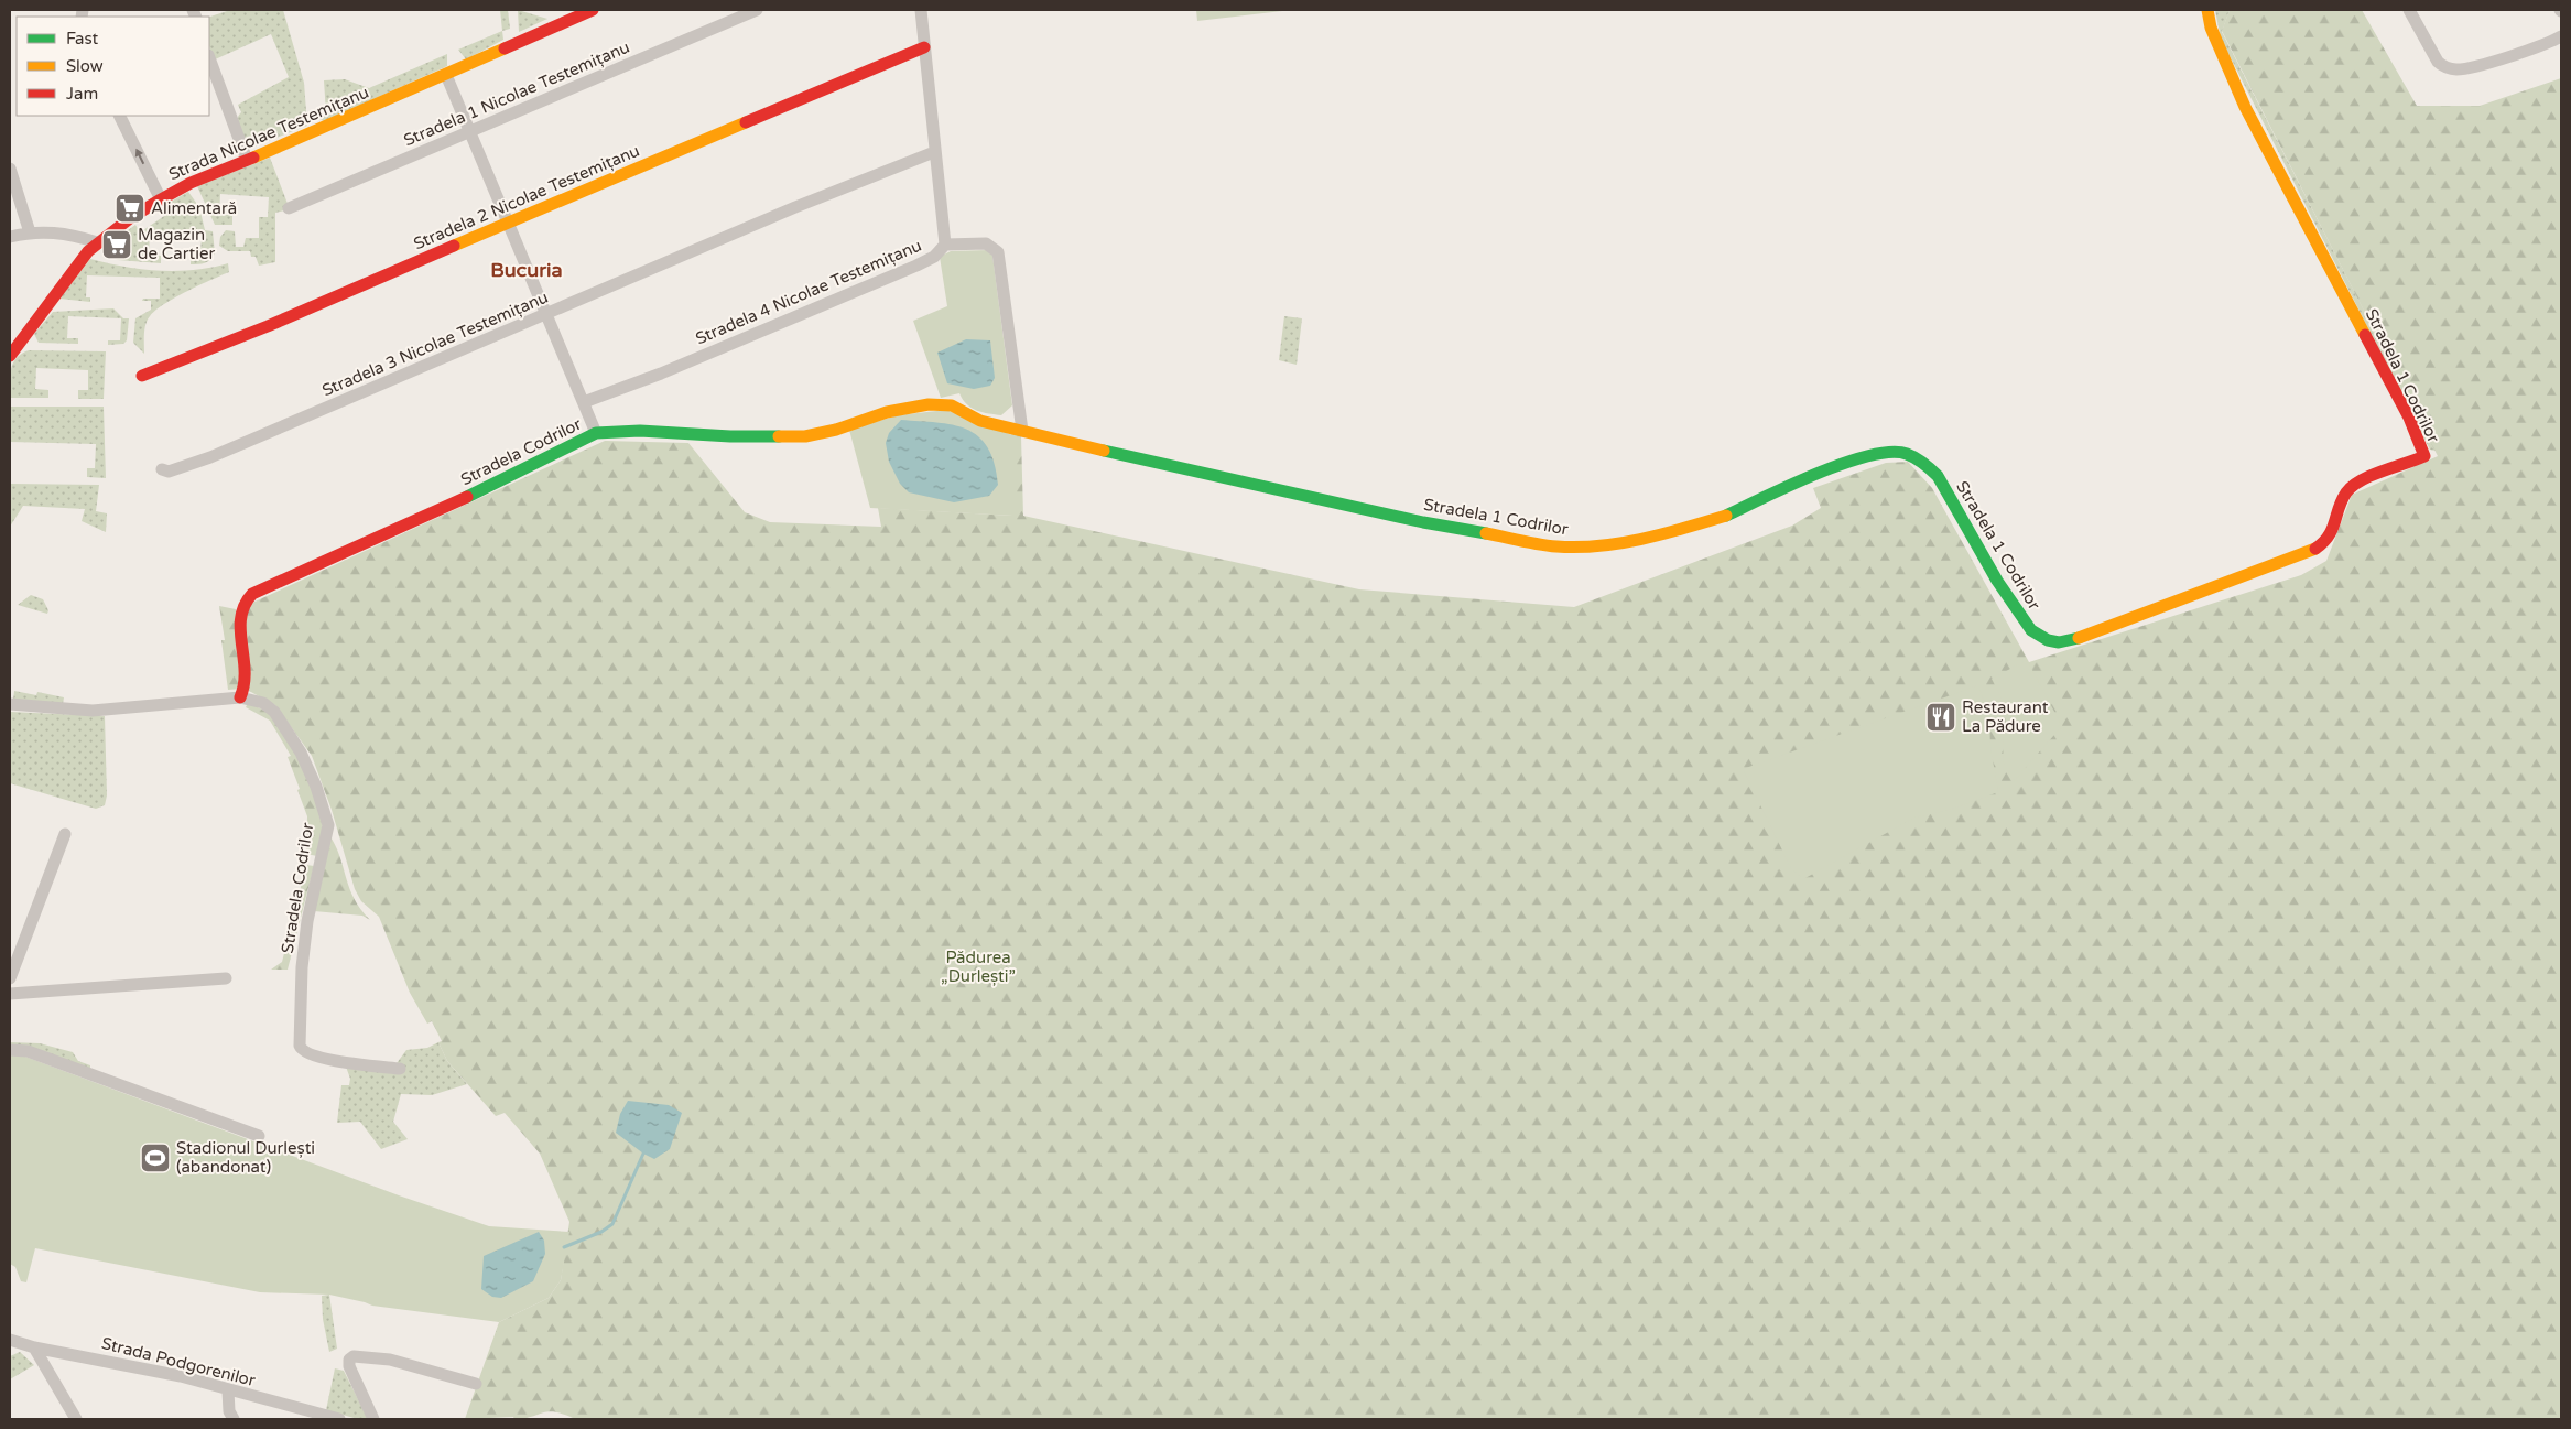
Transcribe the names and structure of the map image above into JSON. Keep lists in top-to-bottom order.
{
  "streets": {
    "street": [
      "Stradela 1 Nicolae Testemițanu",
      "Strada Nicolae Testemițanu",
      "Stradela 2 Nicolae Testemițanu",
      "Stradela 4 Nicolae Testemițanu",
      "Stradela 3 Nicolae Testemițanu",
      "Stradela 1 Codrilor",
      "Stradela Codrilor",
      "Strada Podgorenilor"
    ]
  },
  "crossings": [
    ["Stradela 4 Nicolae Testemițanu", "Stradela 1 Codrilor"],
    ["Stradela 4 Nicolae Testemițanu", "Stradela Codrilor"],
    ["Stradela 1 Codrilor", "Stradela Codrilor"]
  ],
  "districts": ["Bucuria"],
  "parks": ["Pădurea „Durlești”"],
  "places": {
    "supermarket": ["Alimentară", "Magazin de Cartier"],
    "restaurant": ["Restaurant La Pădure"],
    "sports": ["Stadionul Durlești (abandonat)"]
  },
  "legend": ["Fast", "Slow", "Jam"]
}
